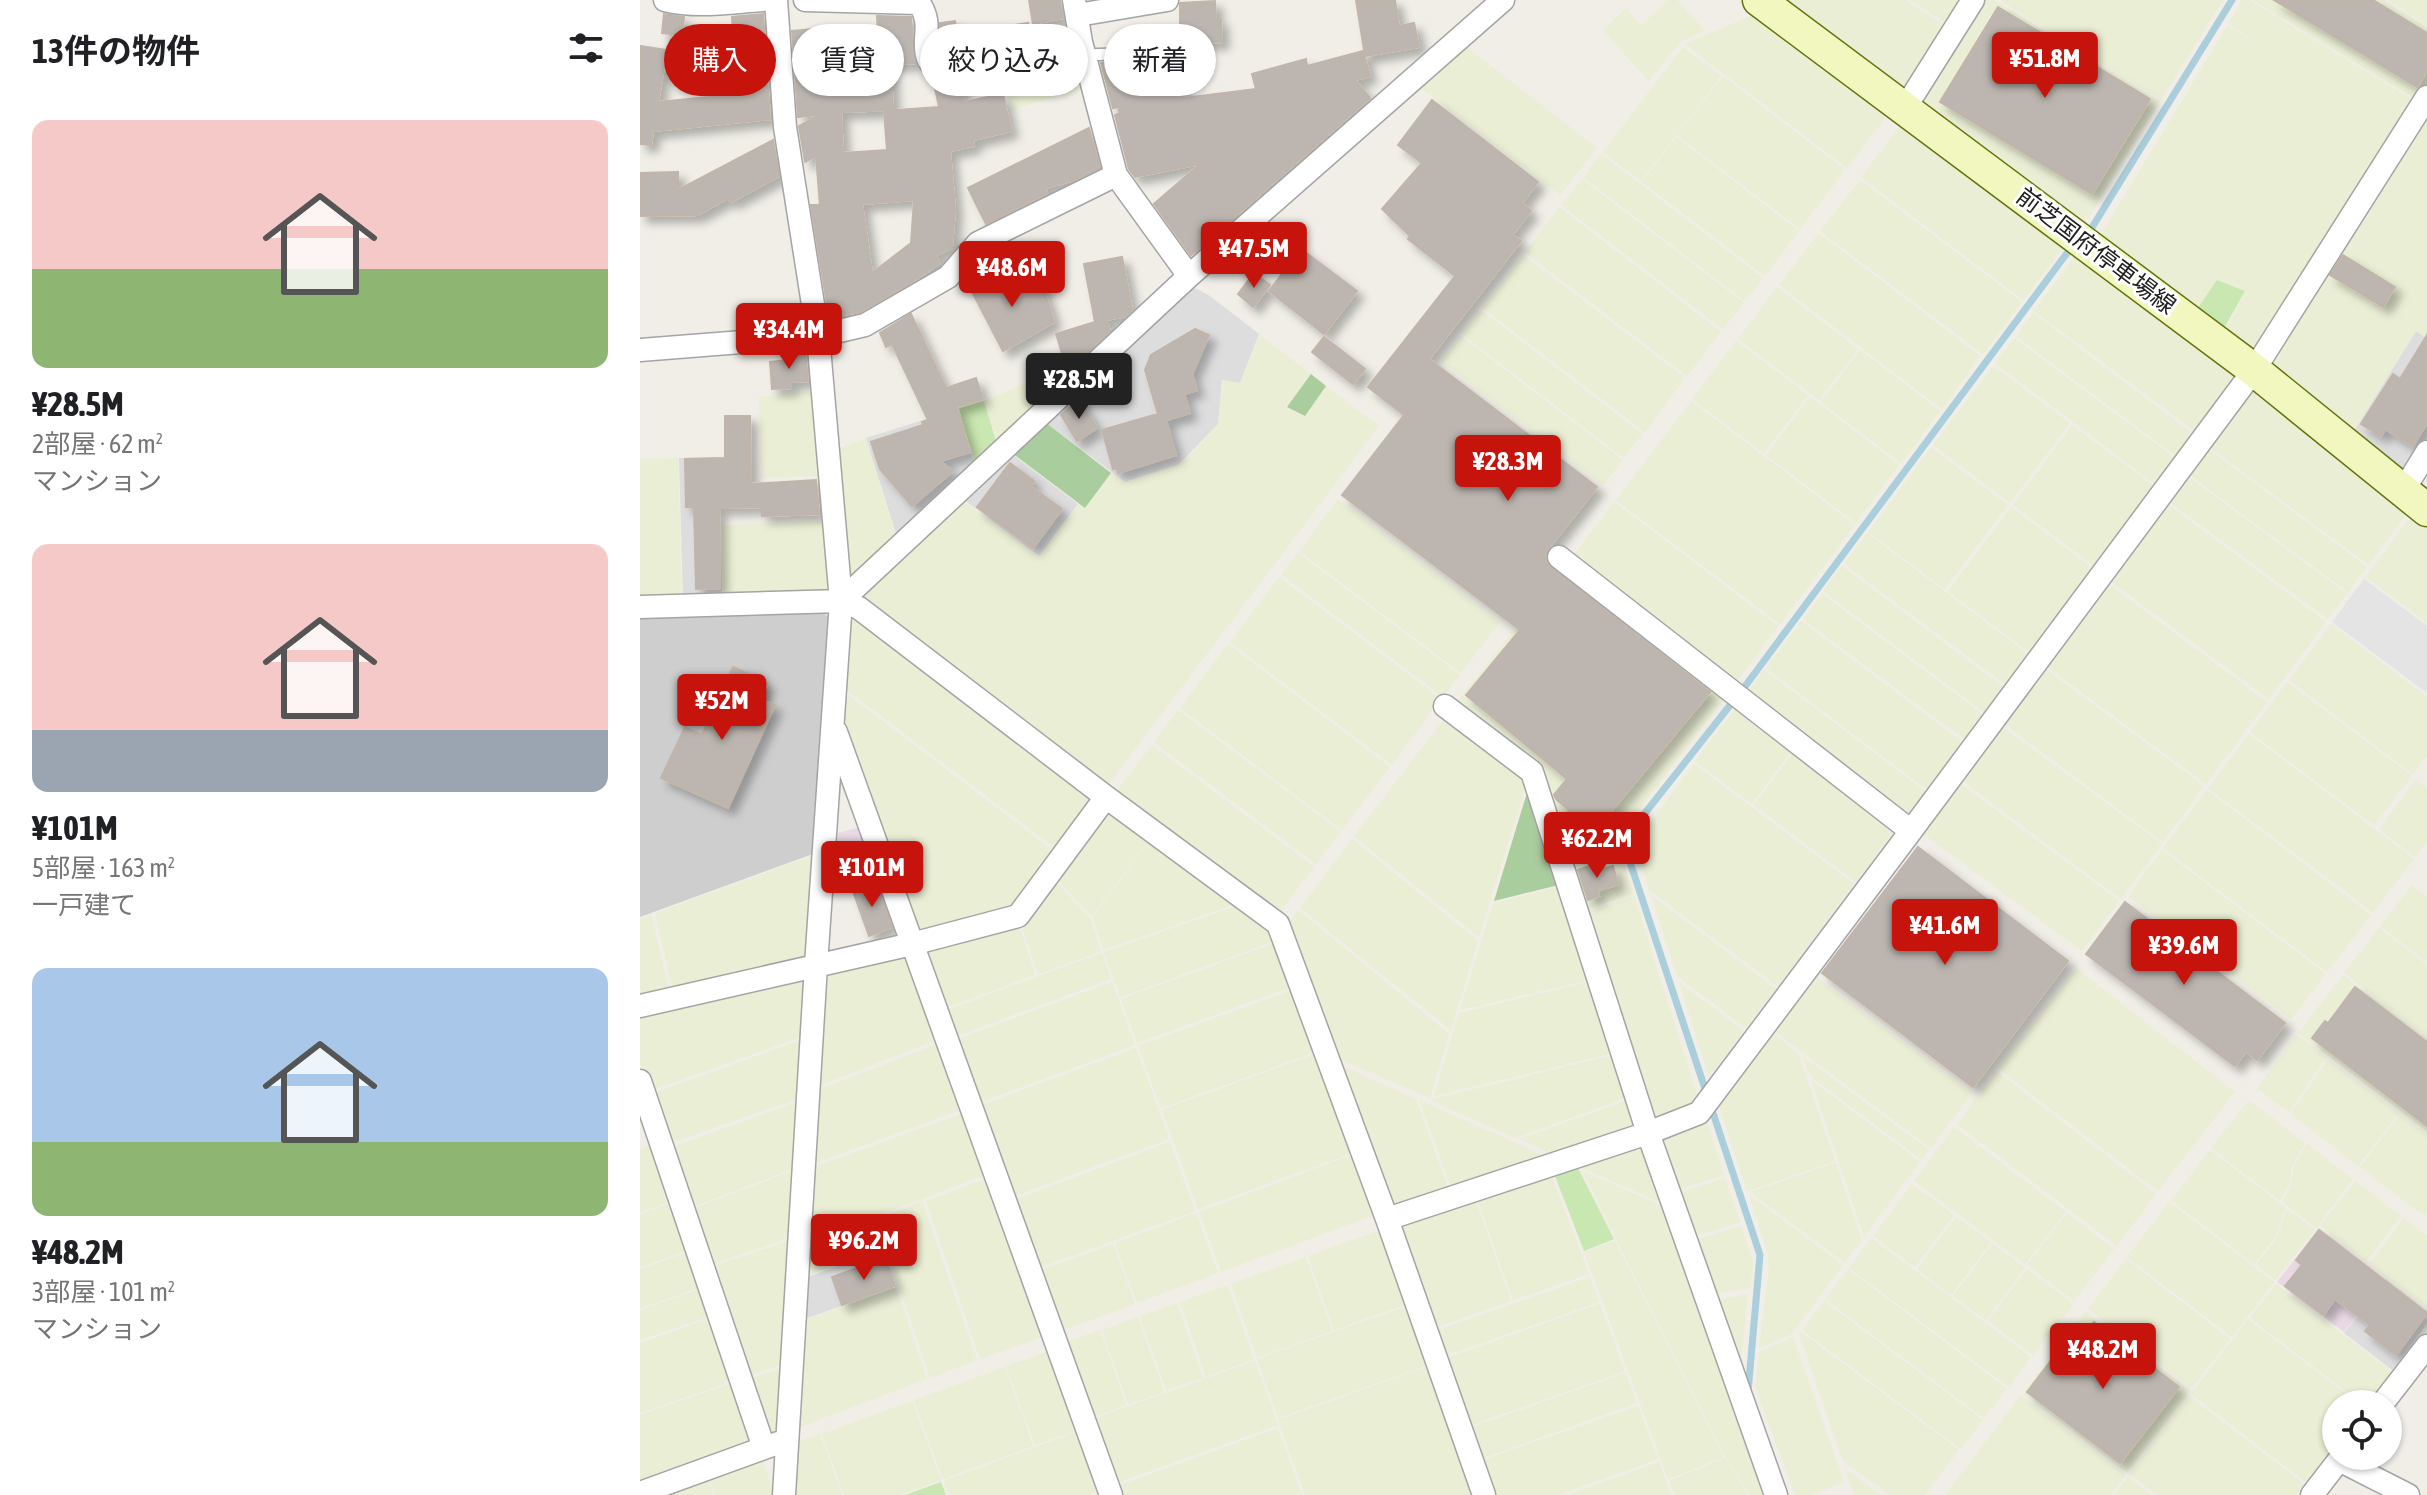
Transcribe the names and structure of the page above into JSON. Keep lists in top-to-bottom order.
{
  "streets": {
    "main road": ["前芝国府停車場線"]
  },
  "page": {
    "heading": "13件の物件",
    "chip": [
      "購入",
      "賃貸",
      "絞り込み",
      "新着"
    ],
    "price": [
      "¥51.8M",
      "¥47.5M",
      "¥48.6M",
      "¥34.4M",
      "¥28.5M",
      "¥28.3M",
      "¥52M",
      "¥62.2M",
      "¥101M",
      "¥41.6M",
      "¥39.6M",
      "¥96.2M",
      "¥48.2M"
    ],
    "list": [
      {
        "name": "¥28.5M",
        "note": "2部屋 · 62 m² · マンション"
      },
      {
        "name": "¥101M",
        "note": "5部屋 · 163 m² · 一戸建て"
      },
      {
        "name": "¥48.2M",
        "note": "3部屋 · 101 m² · マンション"
      }
    ]
  }
}
